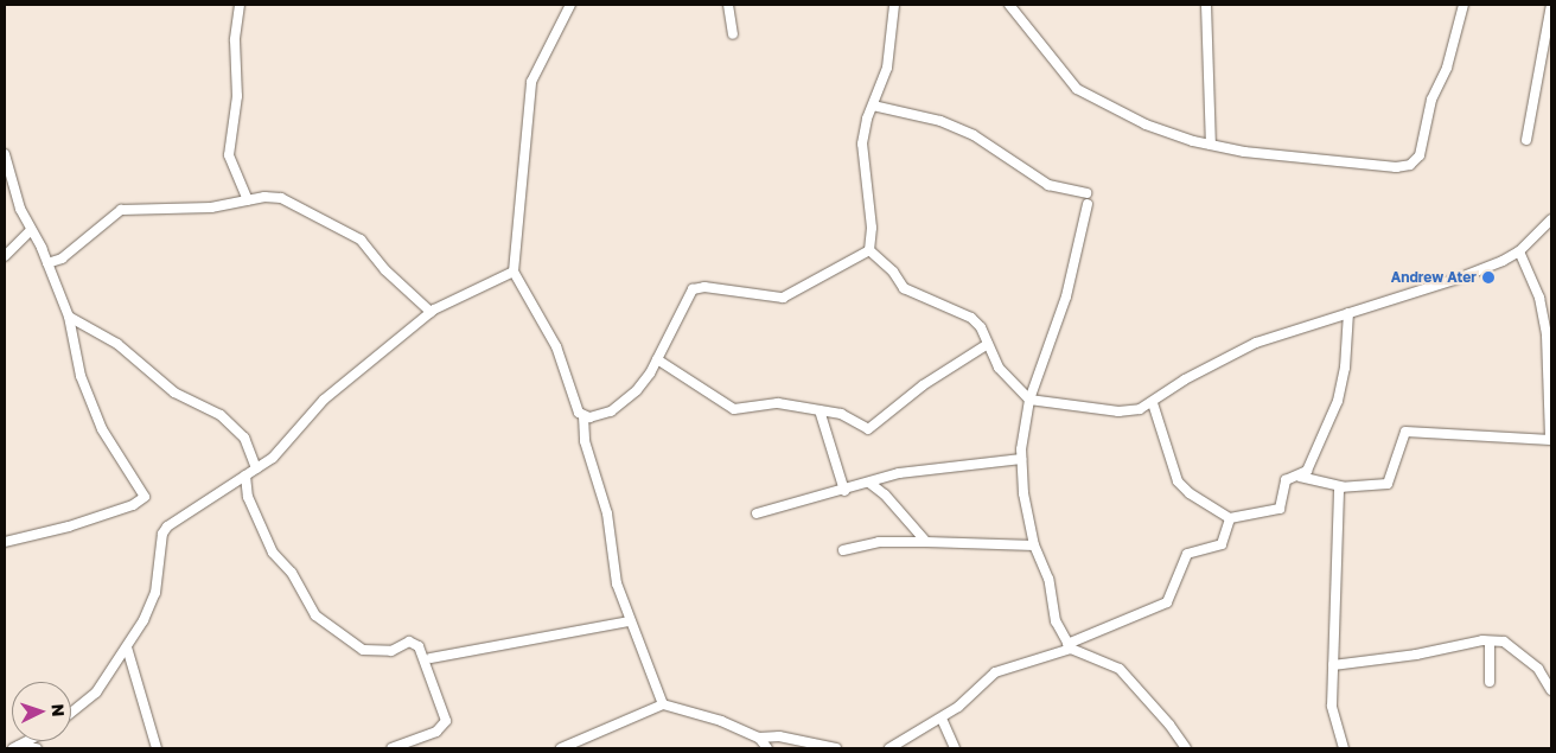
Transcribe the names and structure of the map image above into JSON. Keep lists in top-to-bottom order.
{
  "places": ["Andrew Ater"],
  "north": "right"
}
